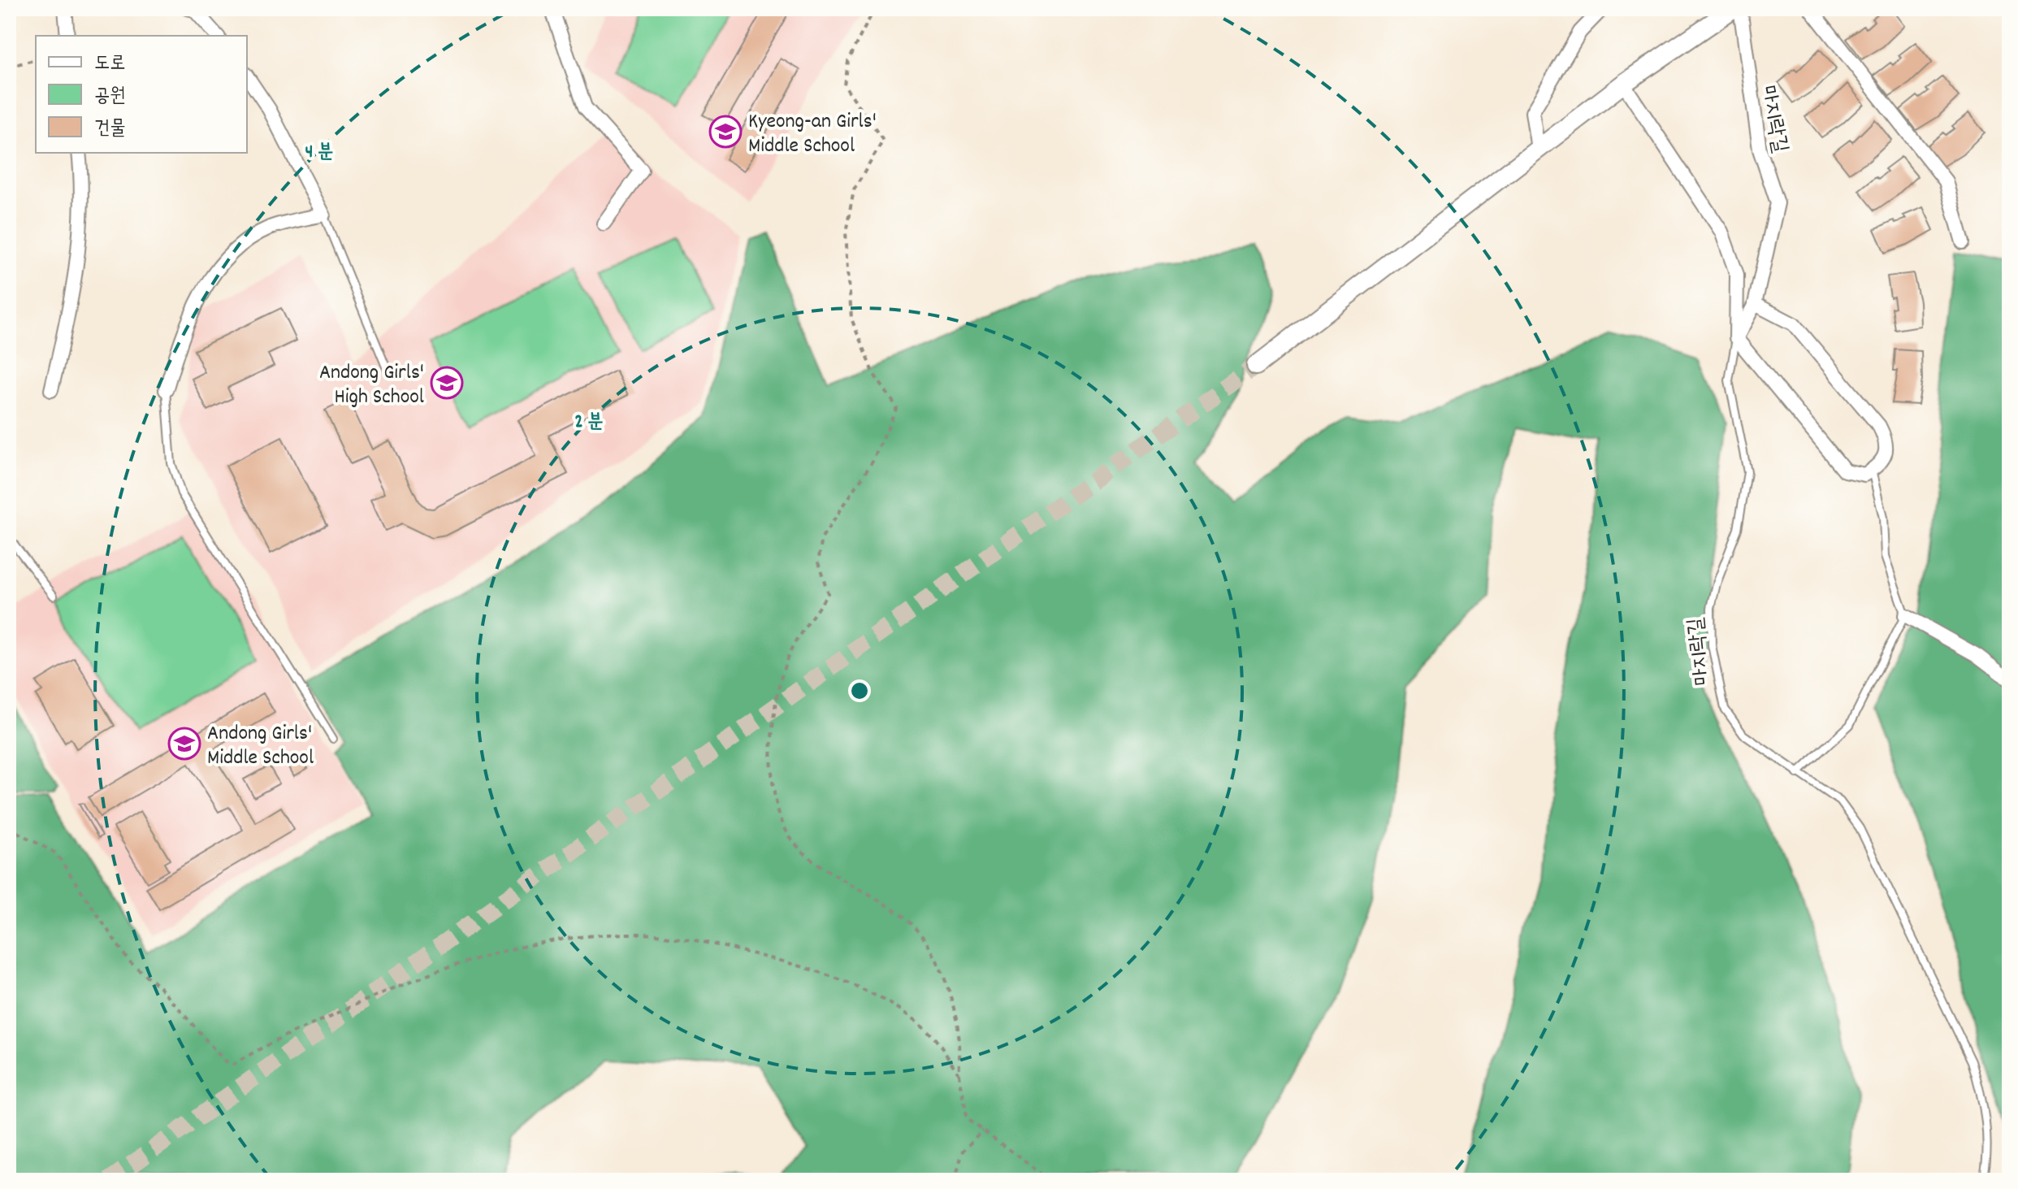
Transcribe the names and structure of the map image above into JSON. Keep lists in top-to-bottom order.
{
  "streets": {
    "street": ["마지락길"]
  },
  "places": {
    "school or university": ["Kyeong-an Girls' Middle School", "Andong Girls' High School", "Andong Girls' Middle School"]
  },
  "legend": ["도로", "공원", "건물"],
  "rings": ["4 분", "2 분"]
}
